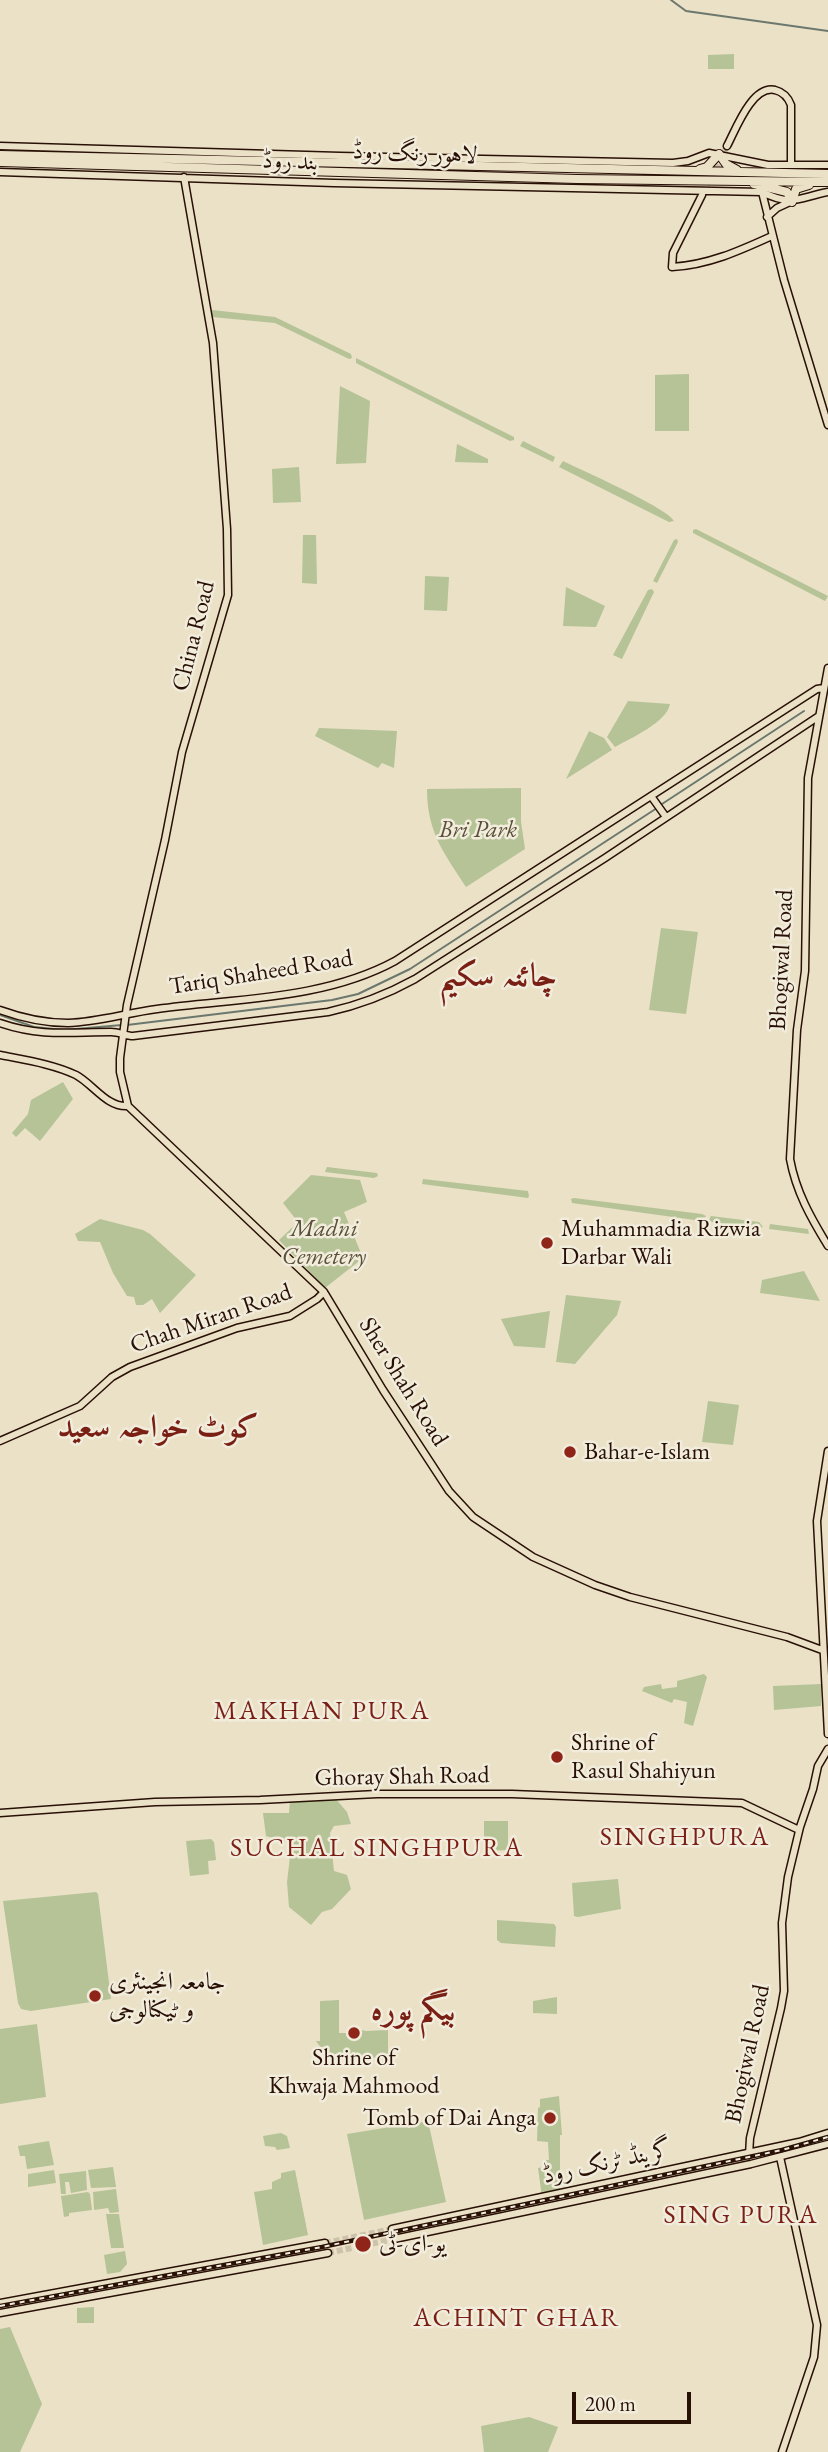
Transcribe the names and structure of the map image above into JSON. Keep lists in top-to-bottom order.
{
  "streets": {
    "highway": ["لاہور رنگ روڈ"],
    "main road": [
      "بند روڈ",
      "China Road",
      "Bhogiwal Road",
      "Tariq Shaheed Road",
      "Chah Miran Road",
      "Sher Shah Road",
      "Ghoray Shah Road",
      "گرینڈ ٹرنک روڈ"
    ]
  },
  "crossings": [
    ["بند روڈ", "China Road"],
    ["China Road", "Tariq Shaheed Road"],
    ["Bhogiwal Road", "Tariq Shaheed Road"],
    ["Bhogiwal Road", "Ghoray Shah Road"],
    ["Bhogiwal Road", "گرینڈ ٹرنک روڈ"],
    ["Chah Miran Road", "Sher Shah Road"]
  ],
  "districts": [
    "چائنہ سکیم",
    "کوٹ خواجہ سعید",
    "MAKHAN PURA",
    "SINGHPURA",
    "SUCHAL SINGHPURA",
    "بیگم پورہ",
    "SING PURA",
    "ACHINT GHAR"
  ],
  "parks": ["Bri Park", "Madni Cemetery"],
  "places": [
    "Muhammadia Rizwia Darbar Wali",
    "Bahar-e-Islam",
    "Shrine of Rasul Shahiyun",
    "جامعہ انجینئری و ٹیکنالوجی",
    "Shrine of Khwaja Mahmood",
    "Tomb of Dai Anga",
    "یو-ای-ٹی"
  ],
  "scale_bar": "200 m"
}
